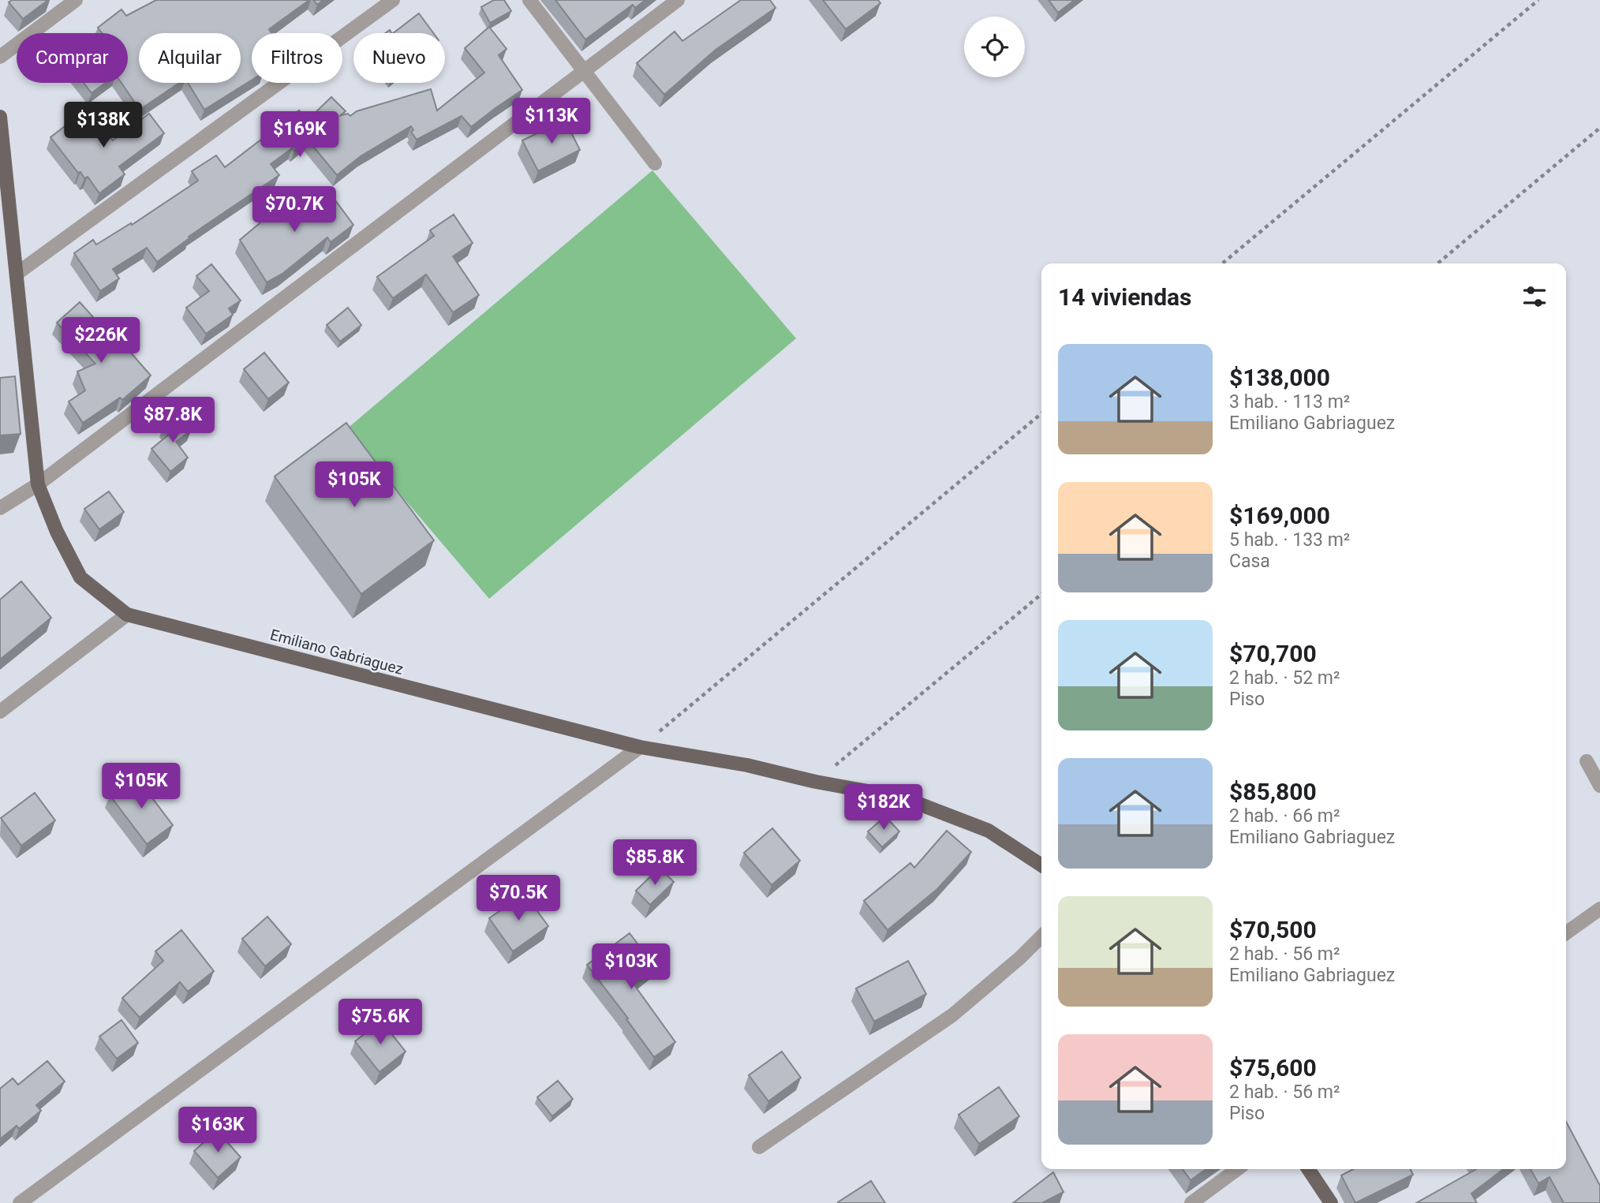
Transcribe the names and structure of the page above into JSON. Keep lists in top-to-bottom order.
{
  "streets": {
    "main road": ["Emiliano Gabriaguez"]
  },
  "page": {
    "chip": [
      "Comprar",
      "Alquilar",
      "Filtros",
      "Nuevo"
    ],
    "price": [
      "$113K",
      "$138K",
      "$169K",
      "$70.7K",
      "$226K",
      "$87.8K",
      "$105K",
      "$105K",
      "$182K",
      "$85.8K",
      "$70.5K",
      "$103K",
      "$75.6K",
      "$163K"
    ],
    "heading": "14 viviendas",
    "list": [
      {
        "name": "$138,000",
        "note": "3 hab. · 113 m² · Emiliano Gabriaguez"
      },
      {
        "name": "$169,000",
        "note": "5 hab. · 133 m² · Casa"
      },
      {
        "name": "$70,700",
        "note": "2 hab. · 52 m² · Piso"
      },
      {
        "name": "$85,800",
        "note": "2 hab. · 66 m² · Emiliano Gabriaguez"
      },
      {
        "name": "$70,500",
        "note": "2 hab. · 56 m² · Emiliano Gabriaguez"
      },
      {
        "name": "$75,600",
        "note": "2 hab. · 56 m² · Piso"
      }
    ]
  }
}
